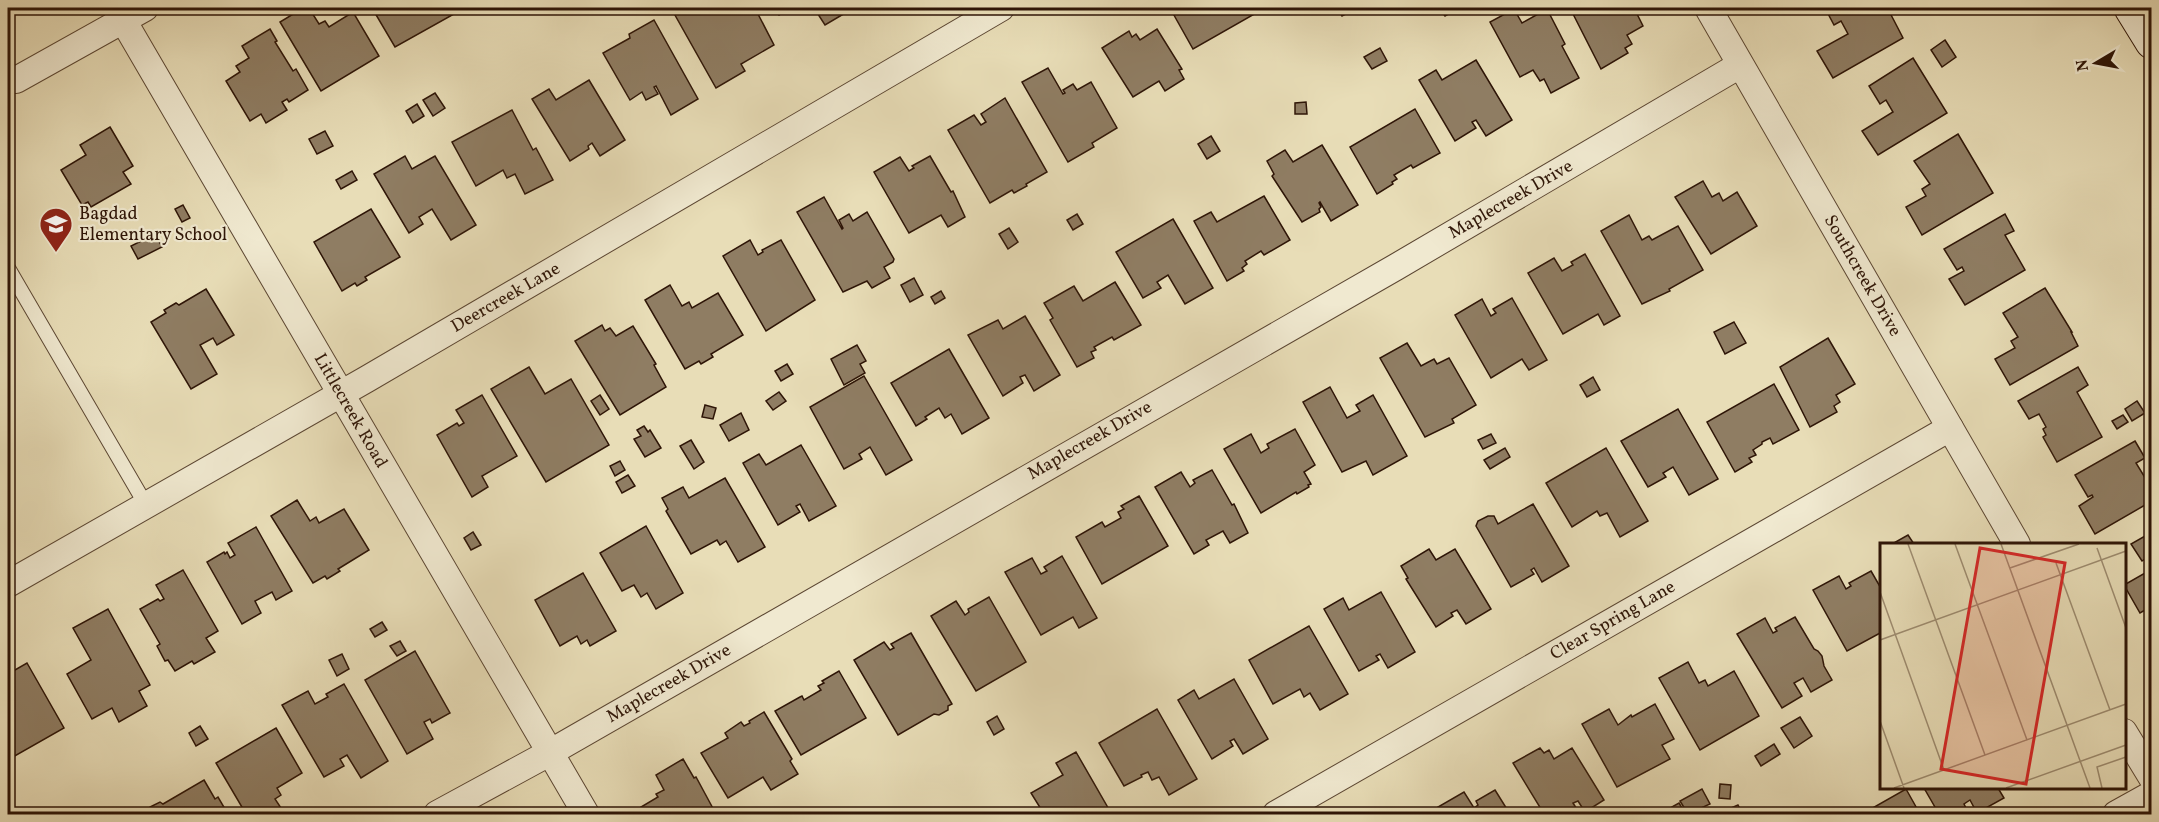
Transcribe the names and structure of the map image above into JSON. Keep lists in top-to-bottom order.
{
  "streets": {
    "street": [
      "Maplecreek Drive",
      "Southcreek Drive",
      "Deercreek Lane",
      "Littlecreek Road",
      "Clear Spring Lane"
    ]
  },
  "crossings": [
    ["Maplecreek Drive", "Southcreek Drive"],
    ["Maplecreek Drive", "Littlecreek Road"],
    ["Southcreek Drive", "Clear Spring Lane"],
    ["Deercreek Lane", "Littlecreek Road"]
  ],
  "places": {
    "school or university": ["Bagdad Elementary School"]
  },
  "north": "left"
}
